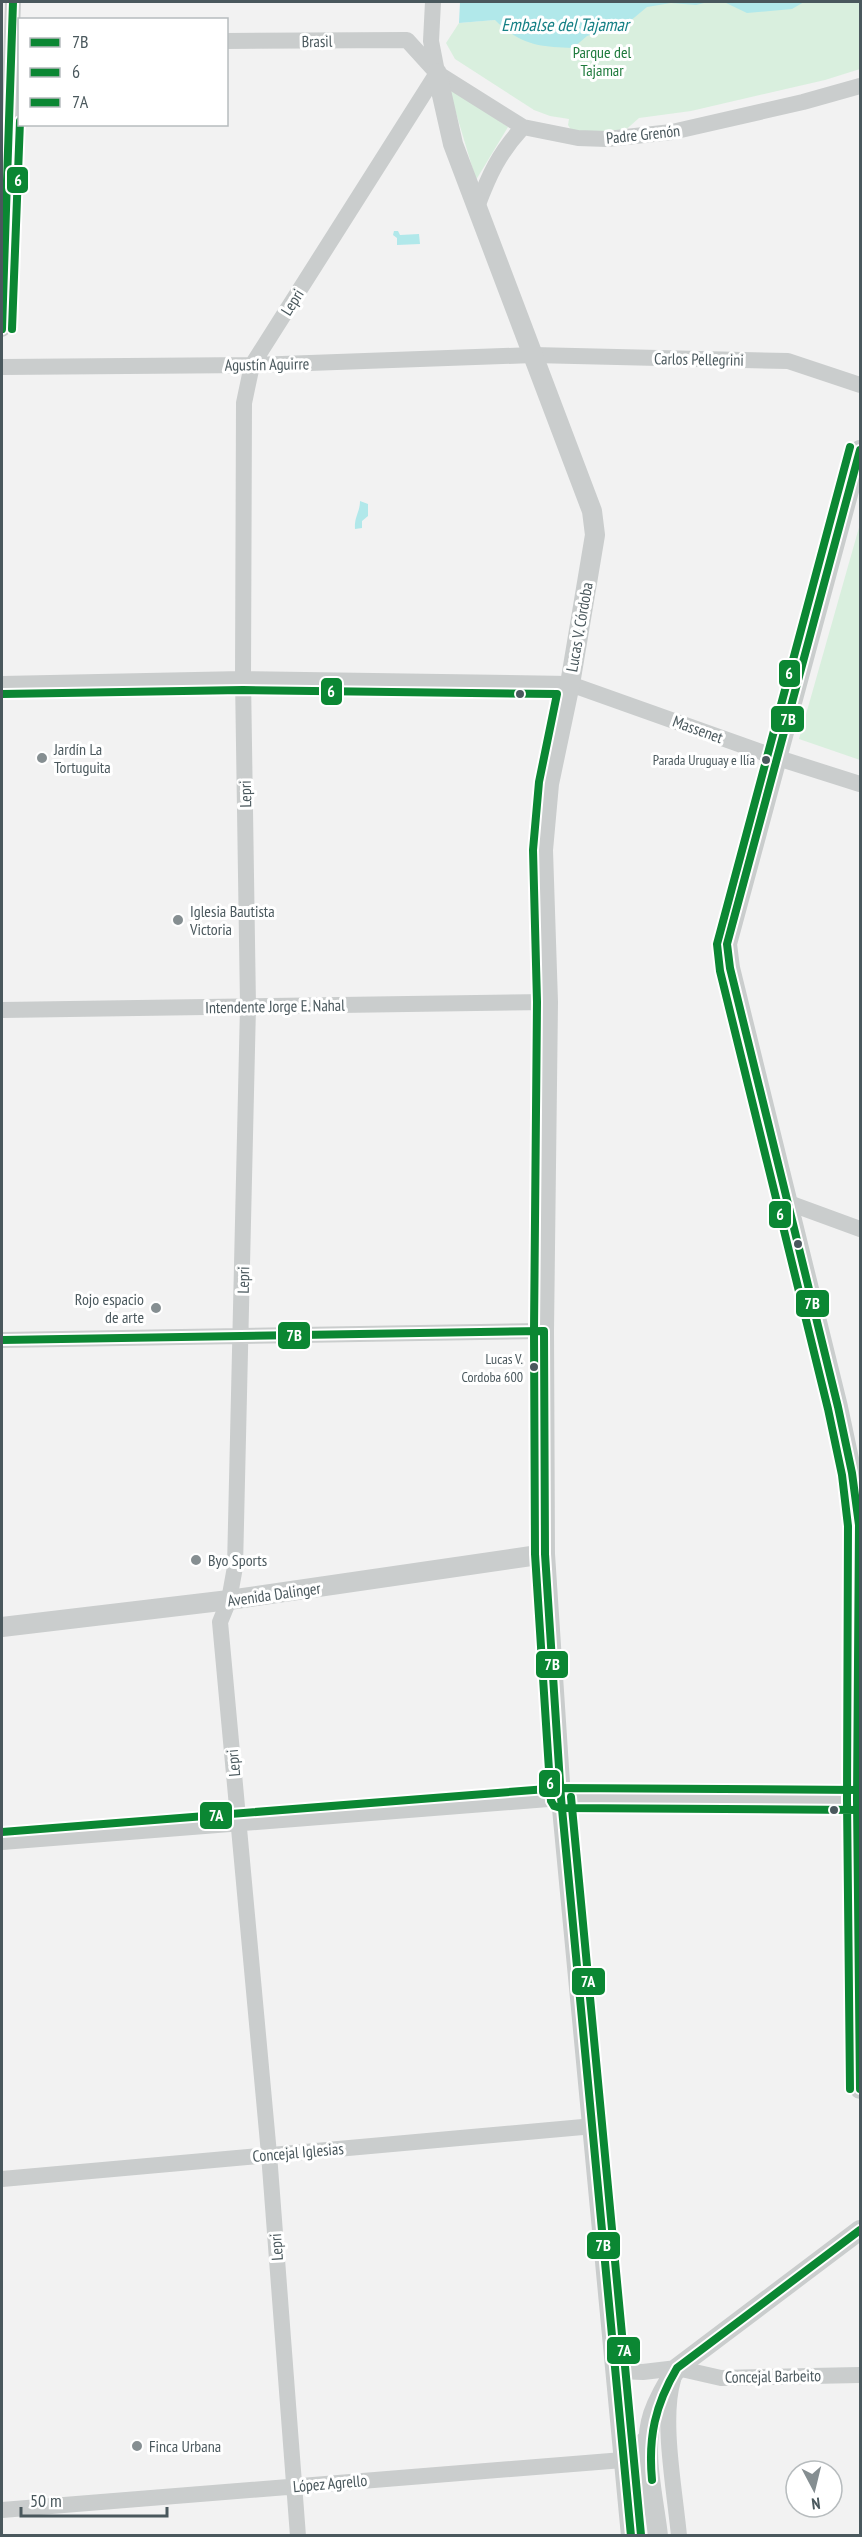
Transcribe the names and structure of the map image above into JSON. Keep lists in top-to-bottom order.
{
  "streets": {
    "street": [
      "Brasil",
      "Padre Grenón",
      "Lepri",
      "Carlos Pellegrini",
      "Agustín Aguirre",
      "Lucas V. Córdoba",
      "Massenet",
      "Intendente Jorge E. Nahal",
      "Avenida Dalinger",
      "Concejal Iglesias",
      "Concejal Barbeito",
      "López Agrello"
    ]
  },
  "crossings": [
    ["Padre Grenón", "Lepri"],
    ["Padre Grenón", "Lucas V. Córdoba"],
    ["Lepri", "Agustín Aguirre"],
    ["Lepri", "Lucas V. Córdoba"],
    ["Lepri", "Massenet"],
    ["Lepri", "Intendente Jorge E. Nahal"],
    ["Lepri", "Avenida Dalinger"],
    ["Lepri", "Concejal Iglesias"],
    ["Lepri", "López Agrello"],
    ["Carlos Pellegrini", "Agustín Aguirre"],
    ["Carlos Pellegrini", "Lucas V. Córdoba"],
    ["Agustín Aguirre", "Lucas V. Córdoba"],
    ["Lucas V. Córdoba", "Massenet"],
    ["Lucas V. Córdoba", "Intendente Jorge E. Nahal"],
    ["Lucas V. Córdoba", "Avenida Dalinger"],
    ["Lucas V. Córdoba", "Concejal Iglesias"],
    ["Lucas V. Córdoba", "Concejal Barbeito"],
    ["Lucas V. Córdoba", "López Agrello"]
  ],
  "water": ["Embalse del Tajamar"],
  "parks": ["Parque del Tajamar"],
  "places": [
    "Jardín La Tortuguita",
    "Parada Uruguay e Ilia",
    "Iglesia Bautista Victoria",
    "Rojo espacio de arte",
    "Lucas V. Cordoba 600",
    "Byo Sports",
    "Finca Urbana"
  ],
  "lines": ["transit line 7B", "transit line 6", "transit line 7A"],
  "legend": ["7B", "6", "7A"],
  "scale_bar": "50 m",
  "north": "bottom"
}
